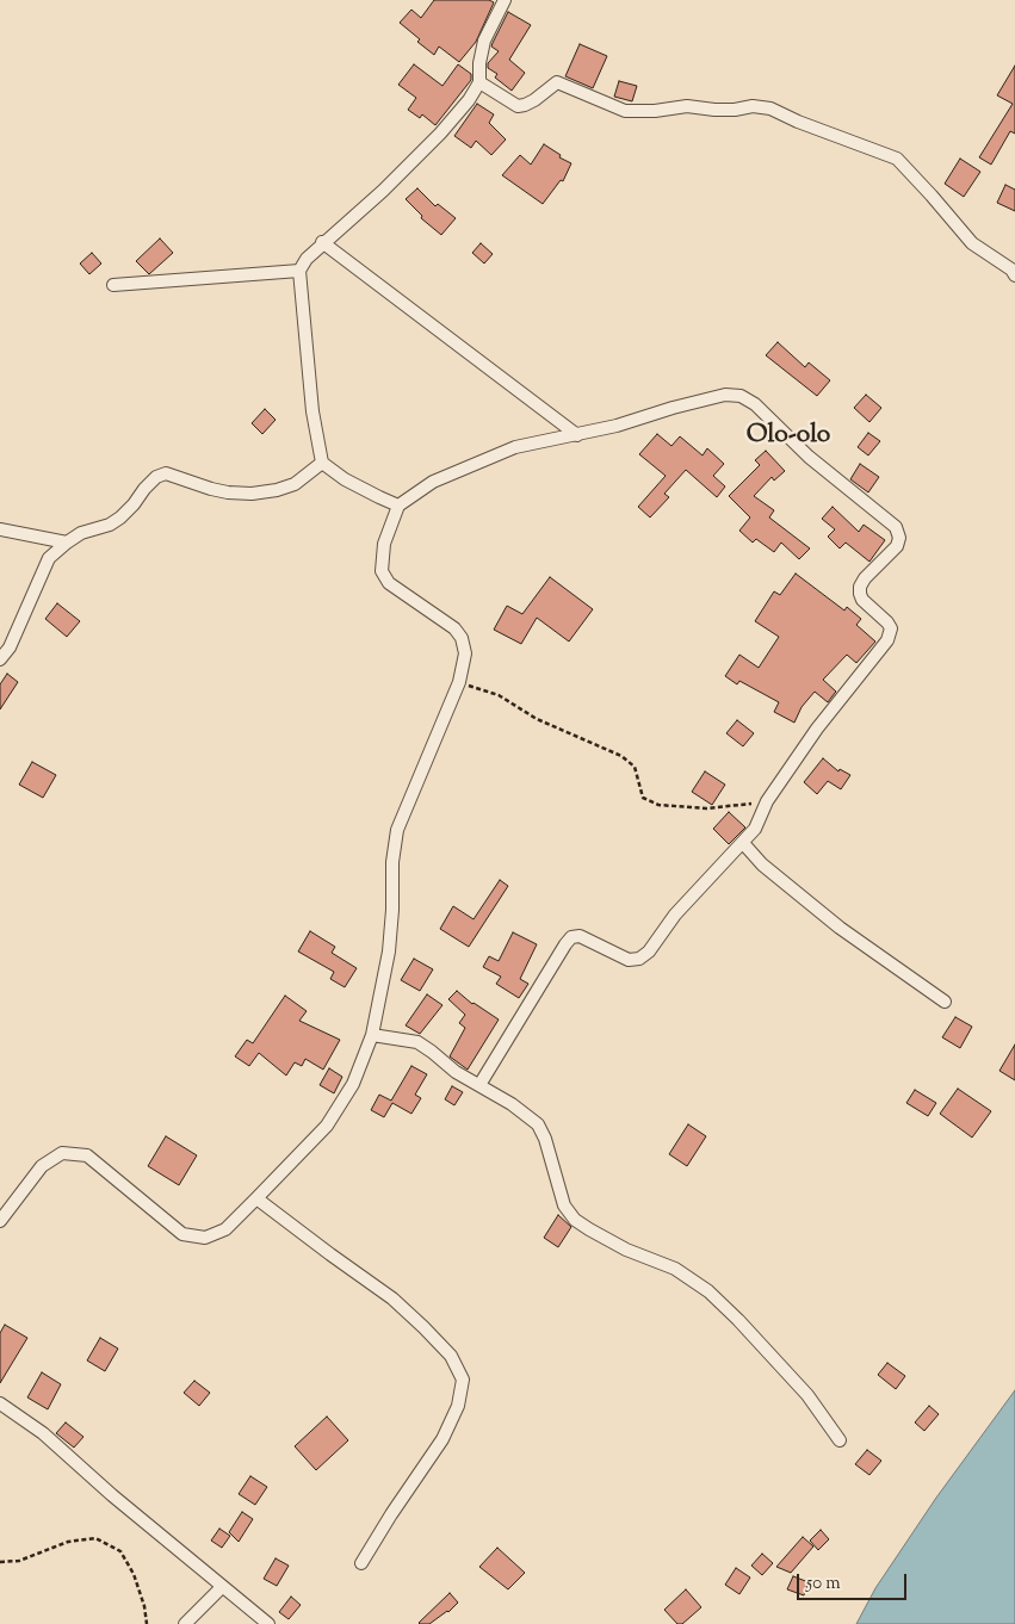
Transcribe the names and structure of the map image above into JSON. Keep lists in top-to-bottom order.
{
  "districts": ["Olo-olo"],
  "scale_bar": "50 m"
}
